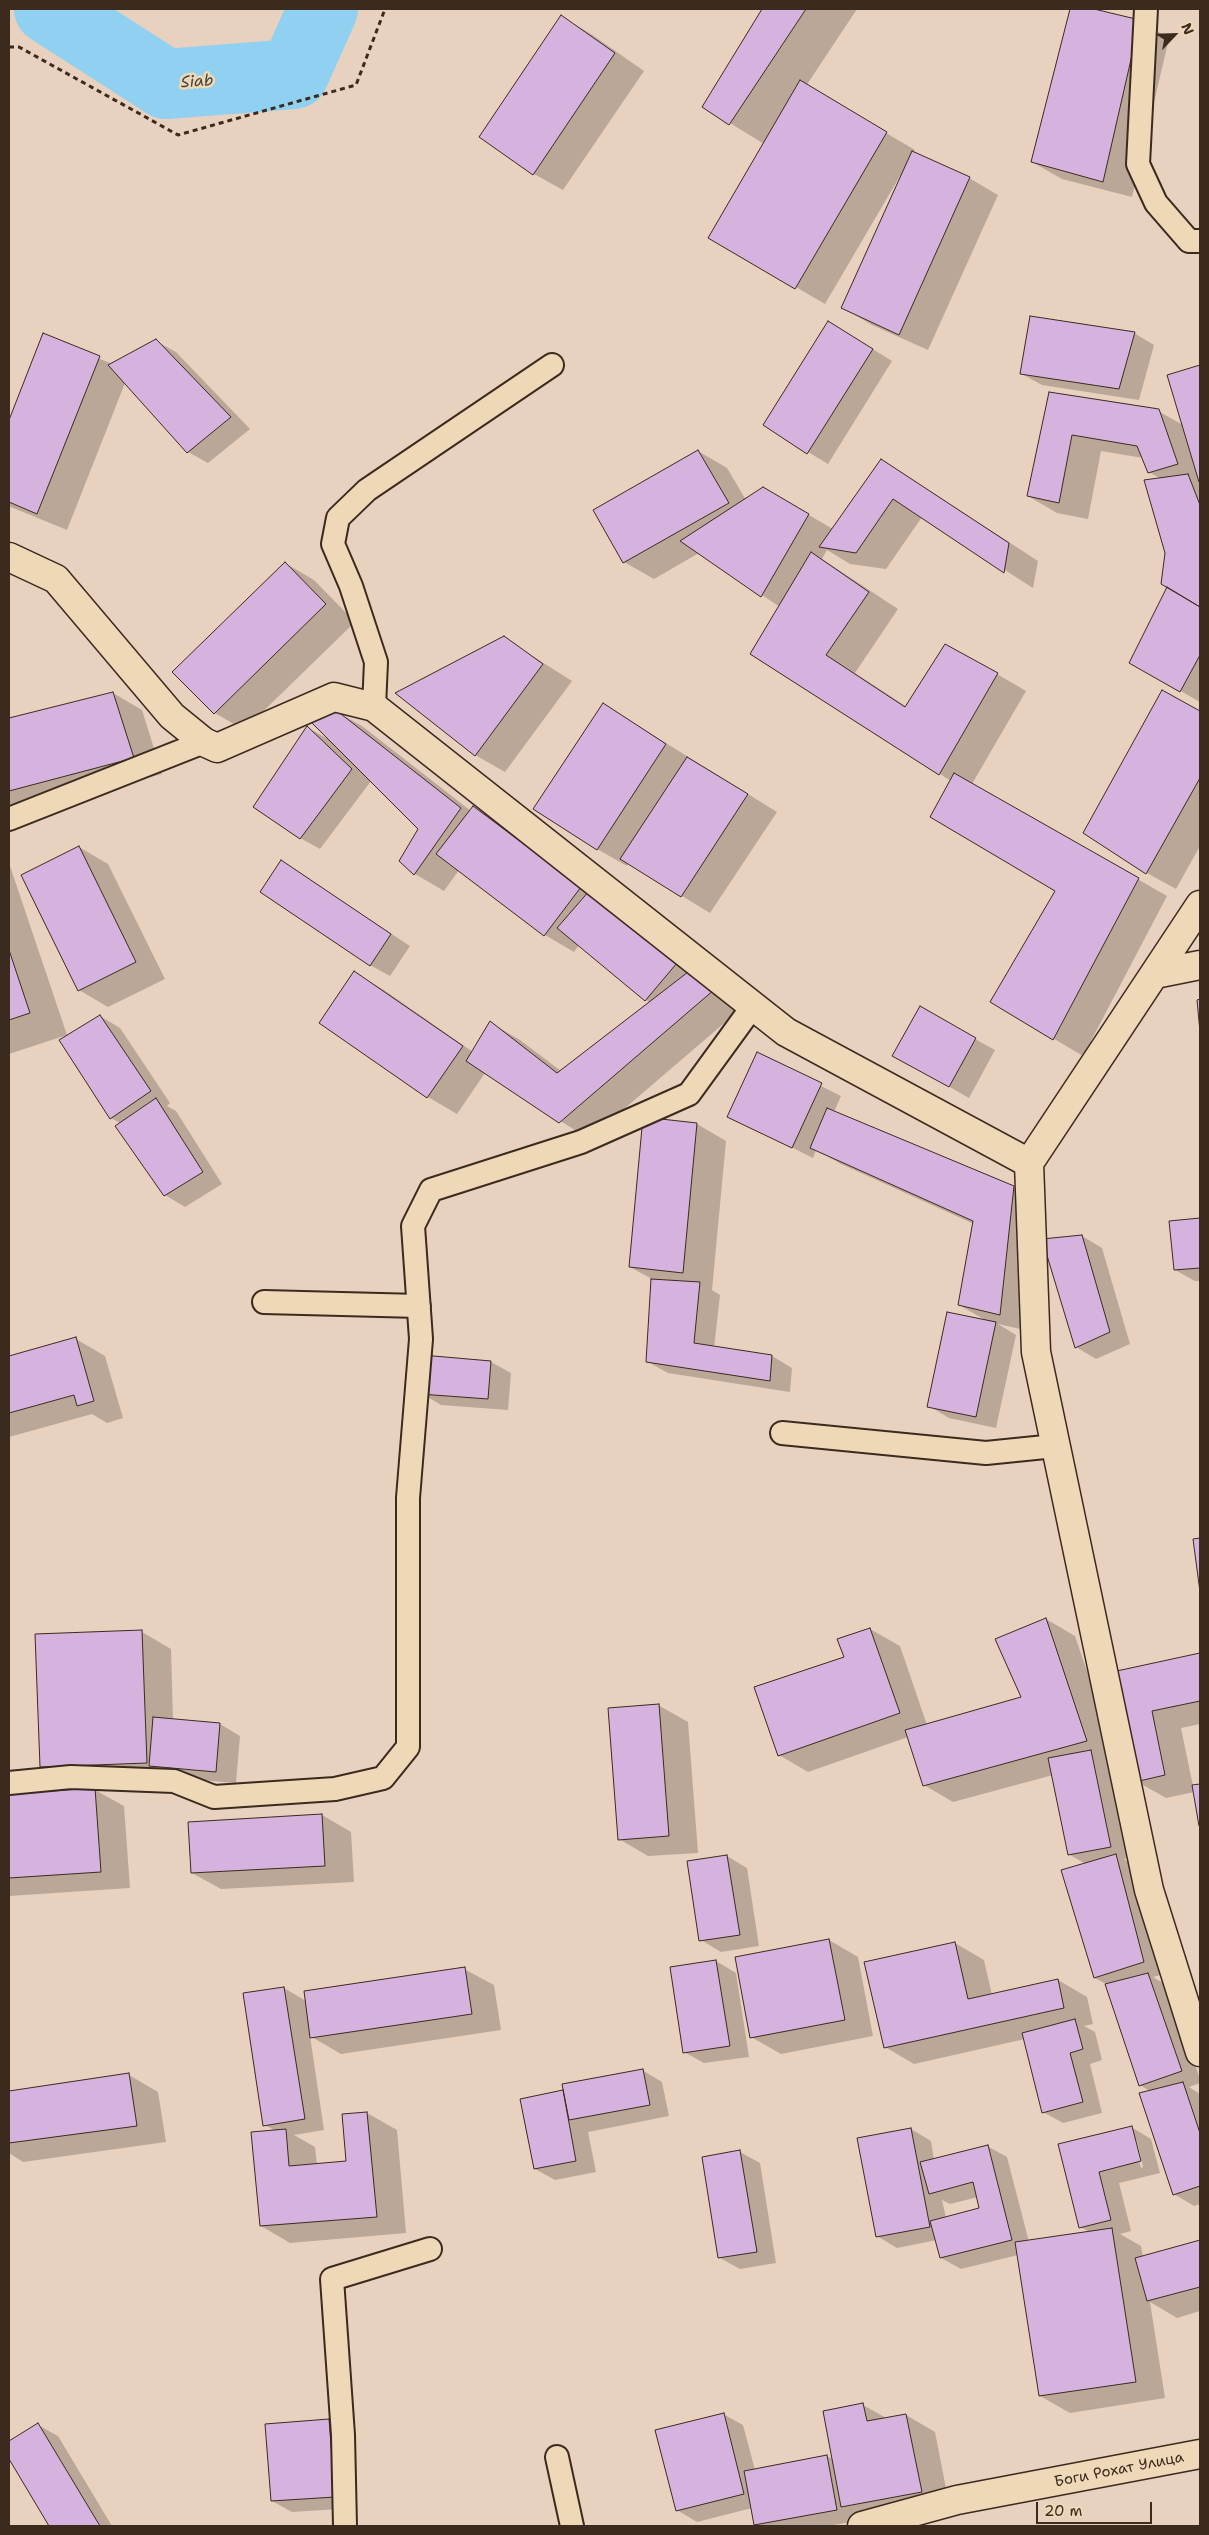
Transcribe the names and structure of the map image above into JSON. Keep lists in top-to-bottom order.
{
  "streets": {
    "street": ["Боги Рохат Улица"]
  },
  "water": ["Siab"],
  "scale_bar": "20 m",
  "north": "top right"
}
